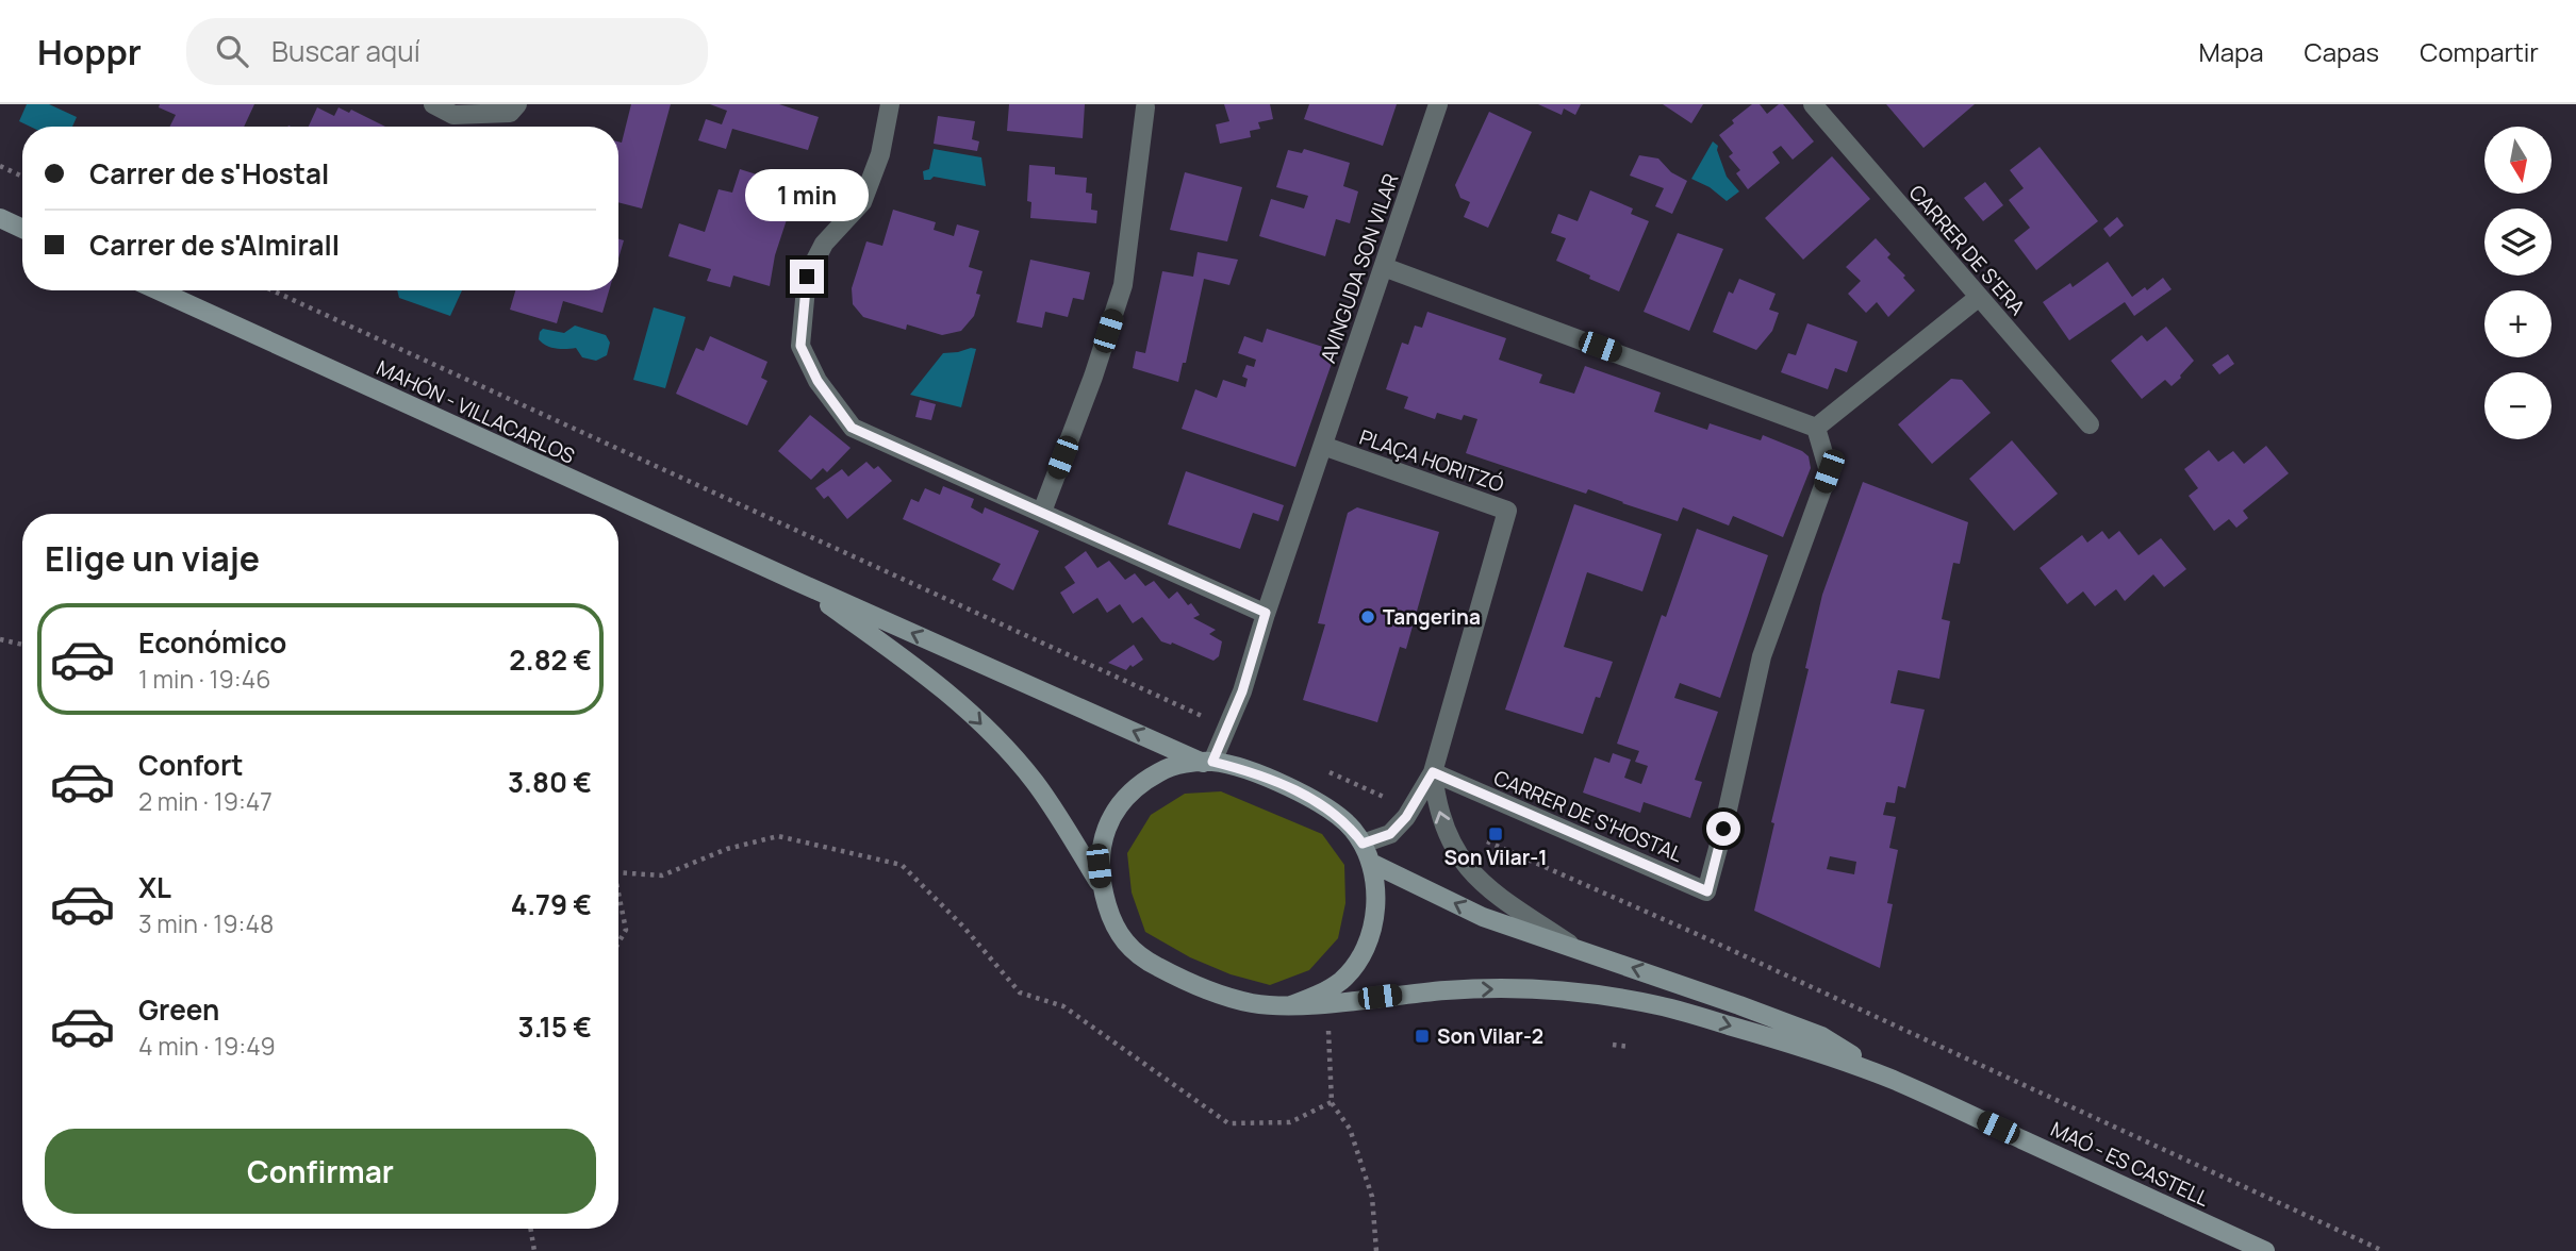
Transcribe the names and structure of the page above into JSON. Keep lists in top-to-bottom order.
{
  "streets": {
    "main road": ["MAHÓN - VILLACARLOS", "MAÓ - ES CASTELL"],
    "street": [
      "CARRER DE S'ERA",
      "AVINGUDA SON VILAR",
      "PLAÇA HORITZÓ",
      "CARRER DE S'HOSTAL"
    ]
  },
  "crossings": [
    ["AVINGUDA SON VILAR", "PLAÇA HORITZÓ"],
    ["PLAÇA HORITZÓ", "CARRER DE S'HOSTAL"]
  ],
  "places": {
    "other": ["Tangerina"],
    "transit": ["Son Vilar-1", "Son Vilar-2"]
  },
  "north": "bottom",
  "page": {
    "header": "Hoppr",
    "search": "Buscar aquí",
    "nav": ["Mapa", "Capas", "Compartir"],
    "map_buttons": ["+", "−"],
    "banner": ["Carrer de s'Hostal", "Carrer de s'Almirall"],
    "bubble": "1 min",
    "heading": "Elige un viaje",
    "list": [
      {
        "name": "Económico",
        "note": "1 min · 19:46",
        "value": "2.82 €"
      },
      {
        "name": "Confort",
        "note": "2 min · 19:47",
        "value": "3.80 €"
      },
      {
        "name": "XL",
        "note": "3 min · 19:48",
        "value": "4.79 €"
      },
      {
        "name": "Green",
        "note": "4 min · 19:49",
        "value": "3.15 €"
      }
    ],
    "buttons": "Confirmar"
  }
}
